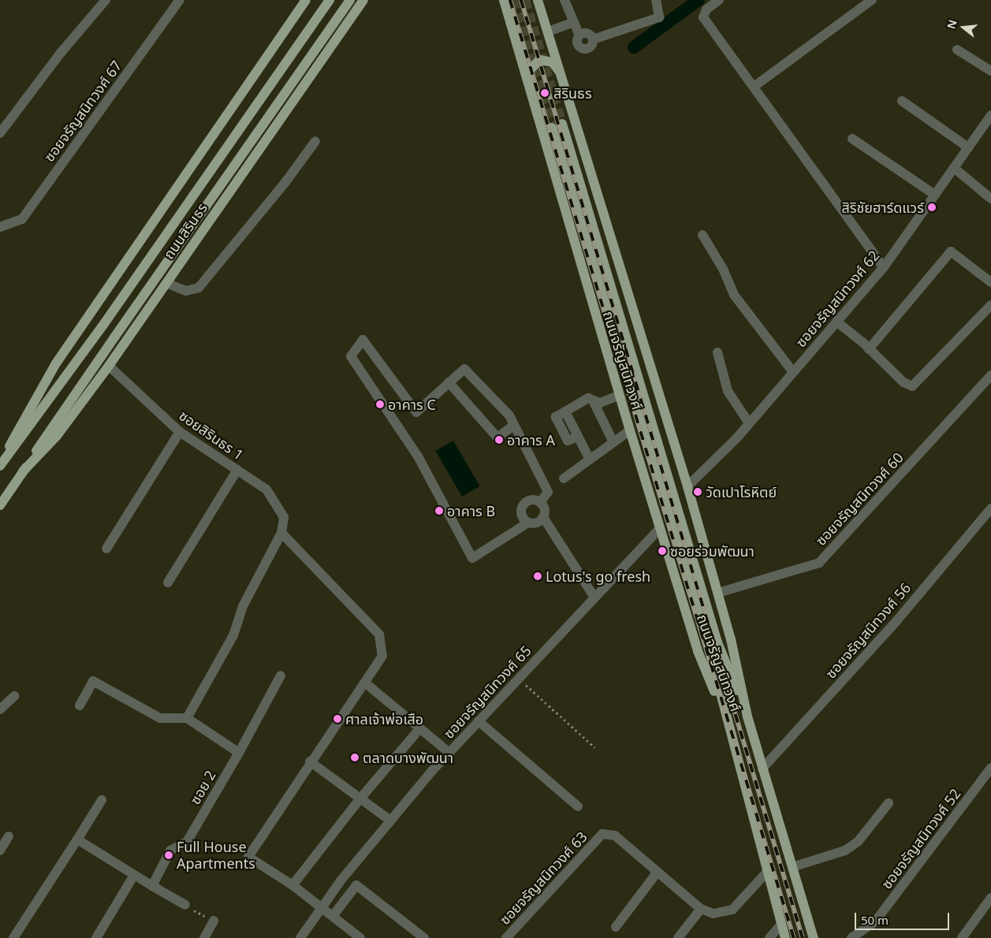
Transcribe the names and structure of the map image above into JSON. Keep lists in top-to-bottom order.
{
  "streets": {
    "main road": ["ถนนสิรินธร", "ถนนจรัญสนิทวงศ์"],
    "street": [
      "ซอยจรัญสนิทวงศ์ 67",
      "ซอยจรัญสนิทวงศ์ 62",
      "ซอยสิรินธร 1",
      "ซอยจรัญสนิทวงศ์ 60",
      "ซอยจรัญสนิทวงศ์ 56",
      "ซอยจรัญสนิทวงศ์ 65",
      "ซอย 2",
      "ซอยจรัญสนิทวงศ์ 52",
      "ซอยจรัญสนิทวงศ์ 63"
    ]
  },
  "crossings": [
    ["ถนนสิรินธร", "ซอยสิรินธร 1"],
    ["ซอยจรัญสนิทวงศ์ 62", "ถนนจรัญสนิทวงศ์"],
    ["ถนนจรัญสนิทวงศ์", "ซอยจรัญสนิทวงศ์ 60"],
    ["ถนนจรัญสนิทวงศ์", "ซอยจรัญสนิทวงศ์ 56"],
    ["ถนนจรัญสนิทวงศ์", "ซอยจรัญสนิทวงศ์ 65"],
    ["ถนนจรัญสนิทวงศ์", "ซอยจรัญสนิทวงศ์ 63"]
  ],
  "places": [
    "สิรินธร",
    "สิริชัยฮาร์ดแวร์",
    "อาคาร C",
    "อาคาร A",
    "วัดเปาโรหิตย์",
    "อาคาร B",
    "ซอยร่วมพัฒนา",
    "Lotus's go fresh",
    "ศาลเจ้าพ่อเสือ",
    "ตลาดบางพัฒนา",
    "Full House Apartments"
  ],
  "scale_bar": "50 m",
  "north": "left"
}
